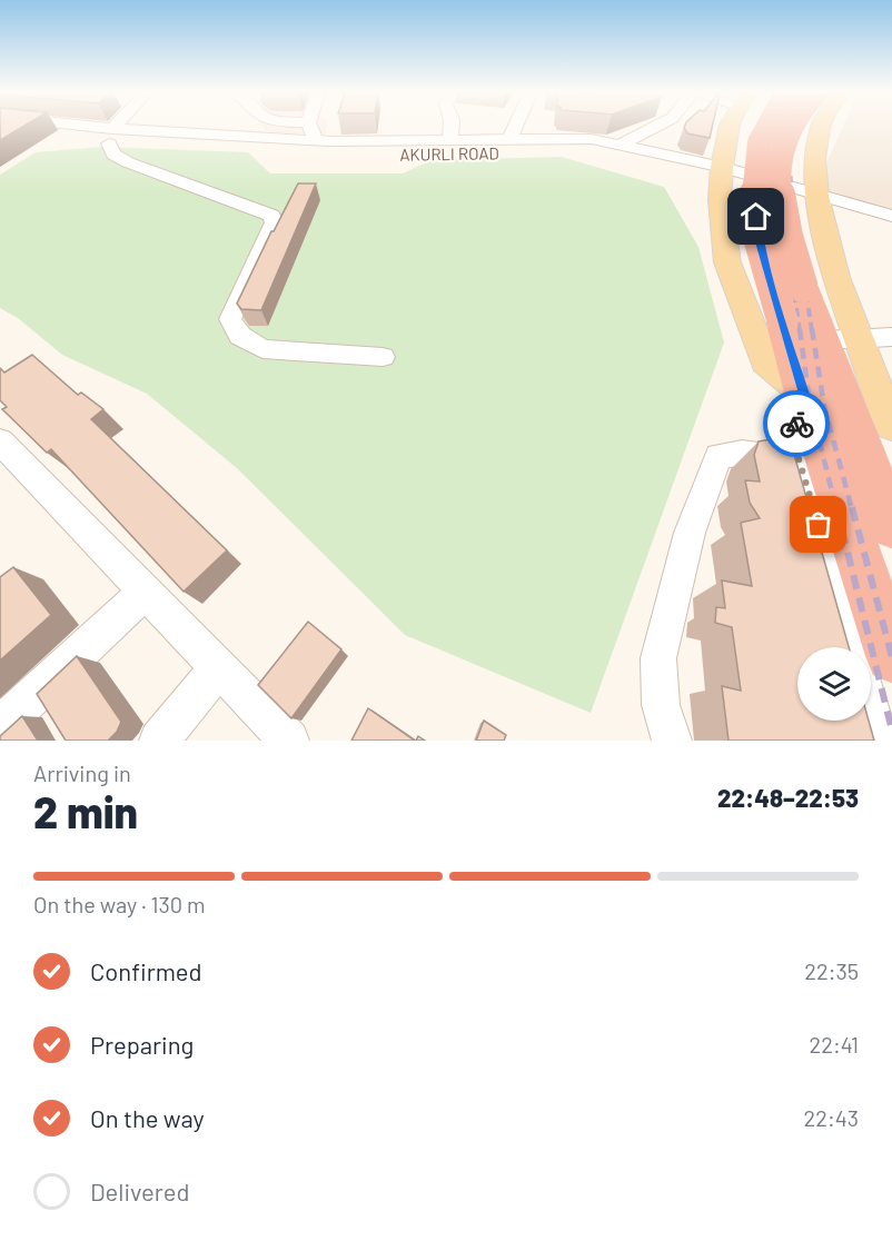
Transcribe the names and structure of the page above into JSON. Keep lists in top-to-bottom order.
{
  "streets": {
    "street": ["AKURLI ROAD"]
  },
  "page": {
    "heading": ["2 min", "Arriving in", "22:48–22:53"],
    "bar": "On the way · 130 m",
    "list": [
      ["Confirmed", "22:35"],
      ["Preparing", "22:41"],
      ["On the way", "22:43"],
      "Delivered"
    ]
  }
}
